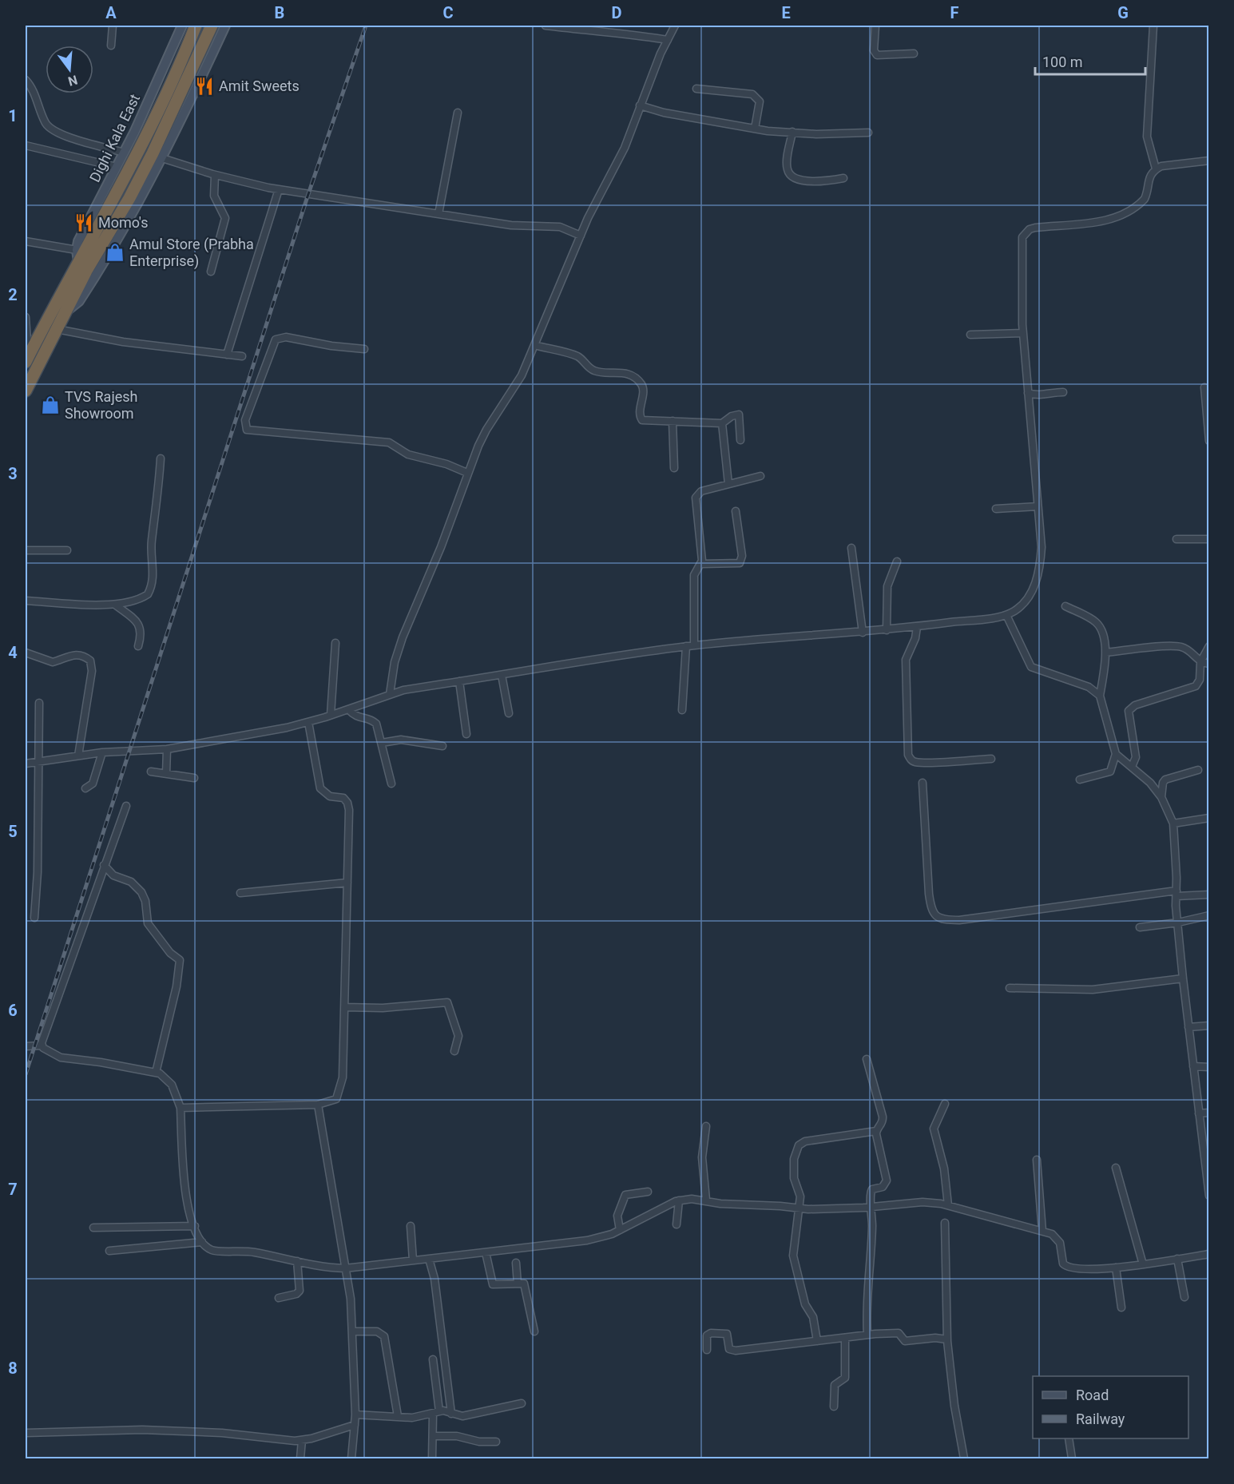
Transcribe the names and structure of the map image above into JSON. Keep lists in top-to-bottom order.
{
  "streets": {
    "street": ["Dighi Kala East"]
  },
  "places": {
    "restaurant": ["Amit Sweets", "Momo's"],
    "shop": ["Amul Store (Prabha Enterprise)", "TVS Rajesh Showroom"]
  },
  "legend": ["Road", "Railway"],
  "scale_bar": "100 m",
  "north": "bottom",
  "grid": {
    "columns": [
      "A",
      "B",
      "C",
      "D",
      "E",
      "F",
      "G"
    ],
    "rows": [
      "1",
      "2",
      "3",
      "4",
      "5",
      "6",
      "7",
      "8"
    ]
  }
}
